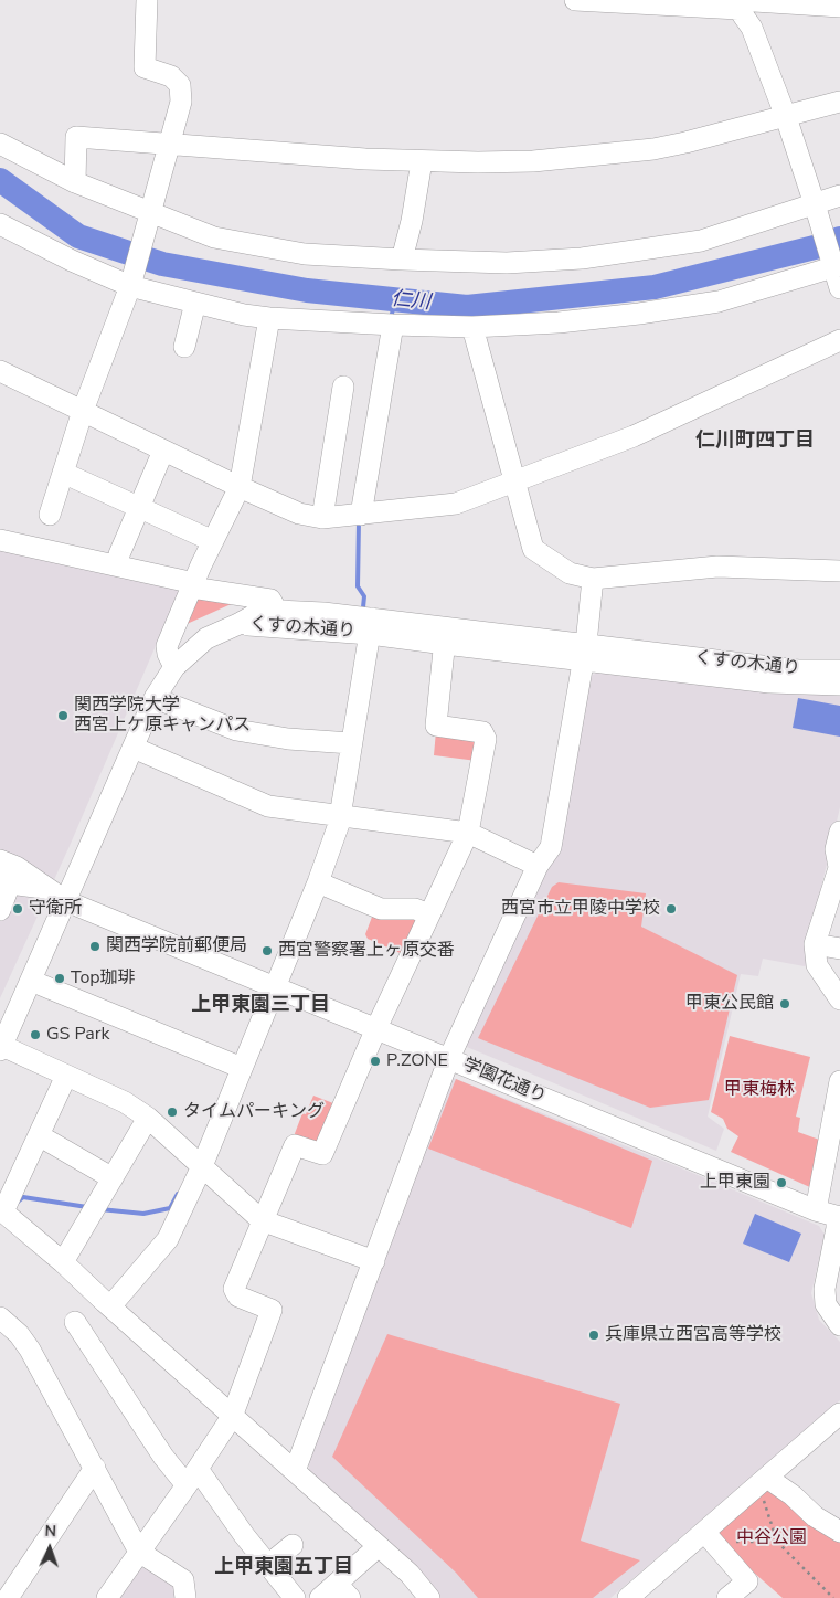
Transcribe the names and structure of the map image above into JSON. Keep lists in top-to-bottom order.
{
  "streets": {
    "street": ["くすの木通り", "学園花通り"]
  },
  "districts": ["仁川町四丁目", "上甲東園三丁目", "上甲東園五丁目"],
  "water": ["仁川"],
  "parks": ["甲東梅林", "中谷公園"],
  "places": [
    "関西学院大学 西宮上ケ原キャンパス",
    "守衛所",
    "西宮市立甲陵中学校",
    "関西学院前郵便局",
    "西宮警察署上ヶ原交番",
    "Top珈琲",
    "甲東公民館",
    "GS Park",
    "P.ZONE",
    "タイムパーキング",
    "上甲東園",
    "兵庫県立西宮高等学校"
  ],
  "north": "top"
}
